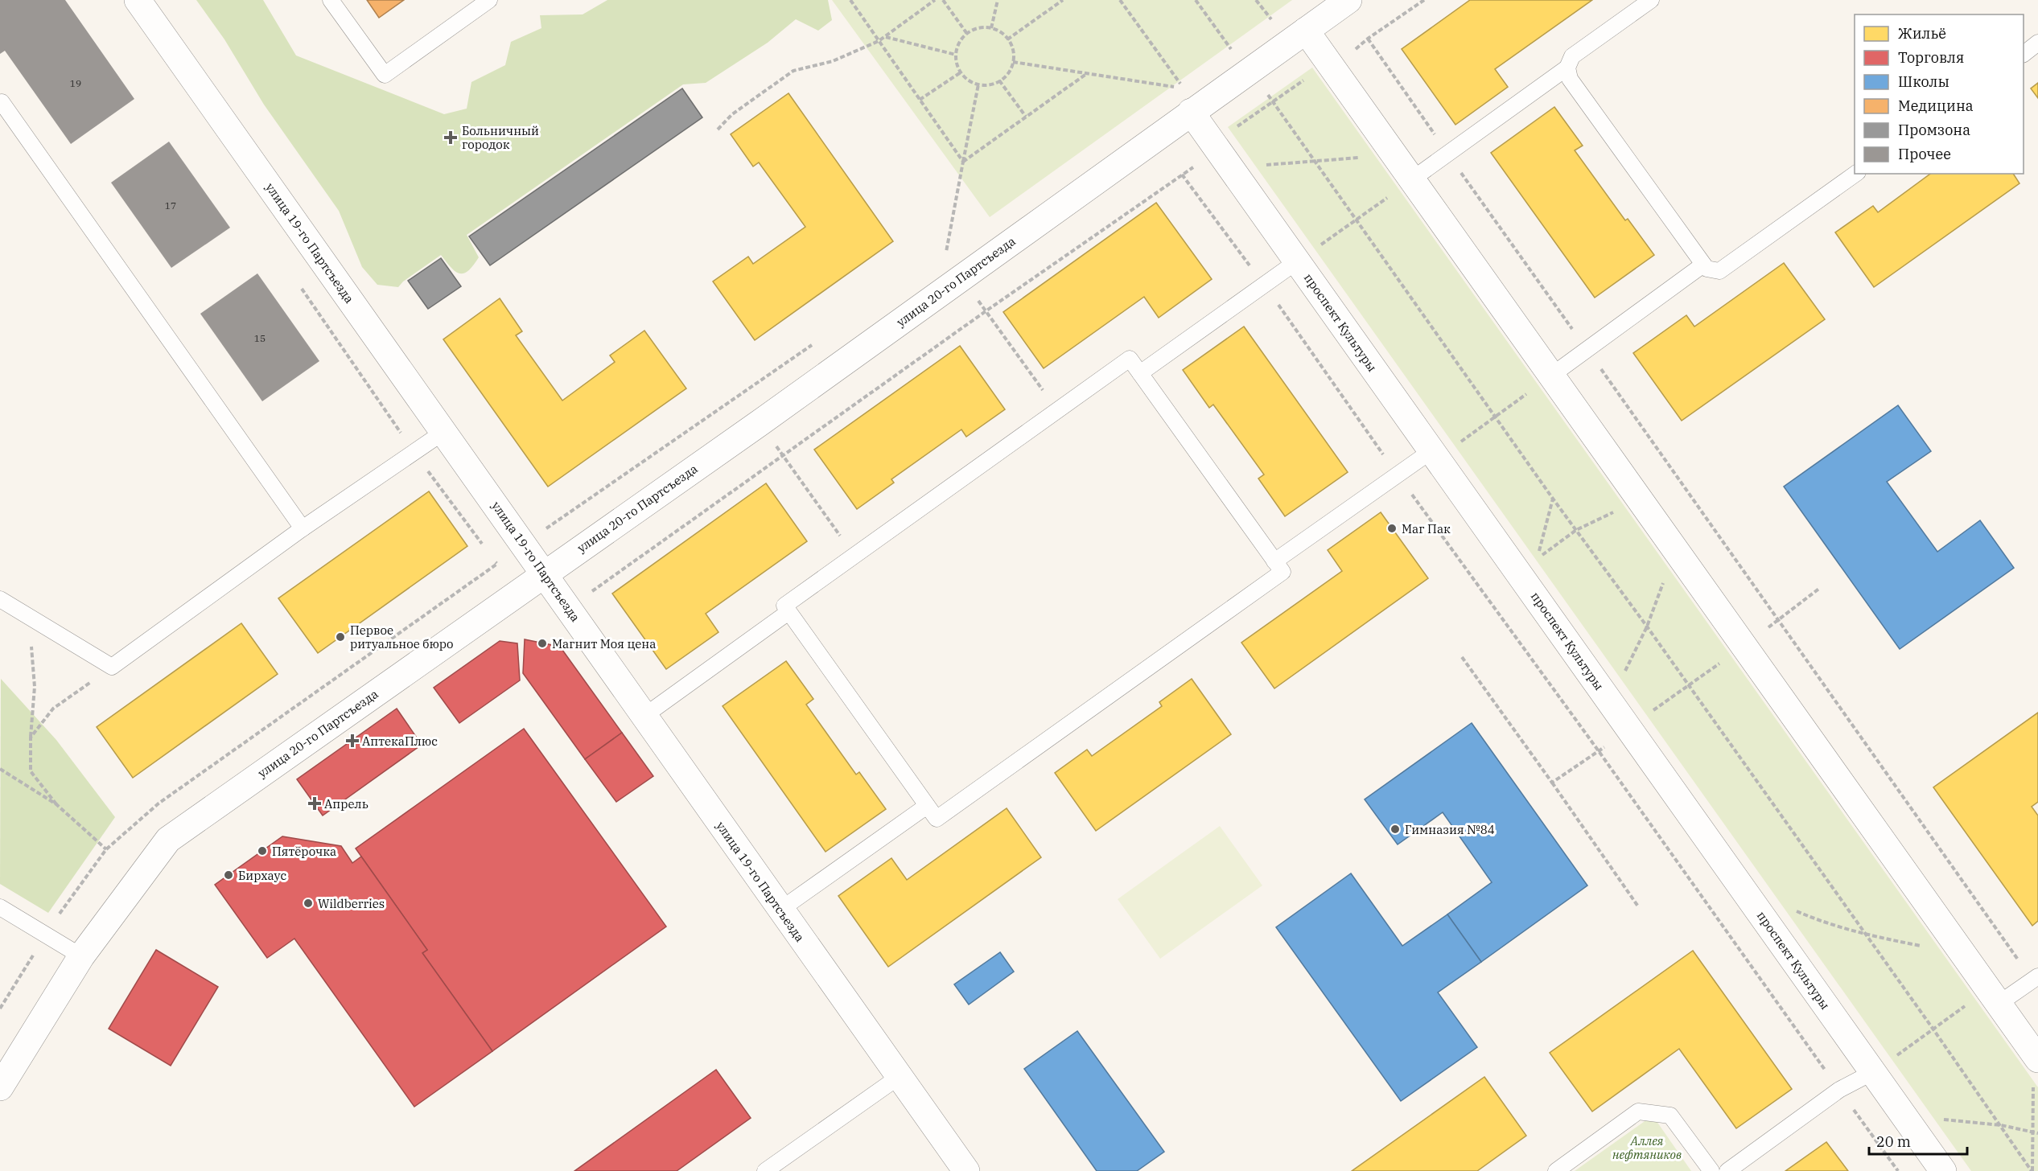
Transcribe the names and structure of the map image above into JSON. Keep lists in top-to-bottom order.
{
  "streets": {
    "street": ["улица 19-го Партсъезда", "улица 20-го Партсъезда", "проспект Культуры"]
  },
  "crossings": [
    ["улица 19-го Партсъезда", "улица 20-го Партсъезда"],
    ["улица 20-го Партсъезда", "проспект Культуры"]
  ],
  "parks": ["Аллея нефтяников"],
  "places": {
    "health": ["Больничный городок", "АптекаПлюс", "Апрель"],
    "other": [
      "Маг Пак",
      "Первое ритуальное бюро",
      "Магнит Моя цена",
      "Гимназия №84",
      "Пятёрочка",
      "Бирхаус",
      "Wildberries"
    ]
  },
  "house_numbers": ["19", "17", "15"],
  "legend": [
    "Жильё",
    "Торговля",
    "Школы",
    "Медицина",
    "Промзона",
    "Прочее"
  ],
  "scale_bar": "20 m"
}
